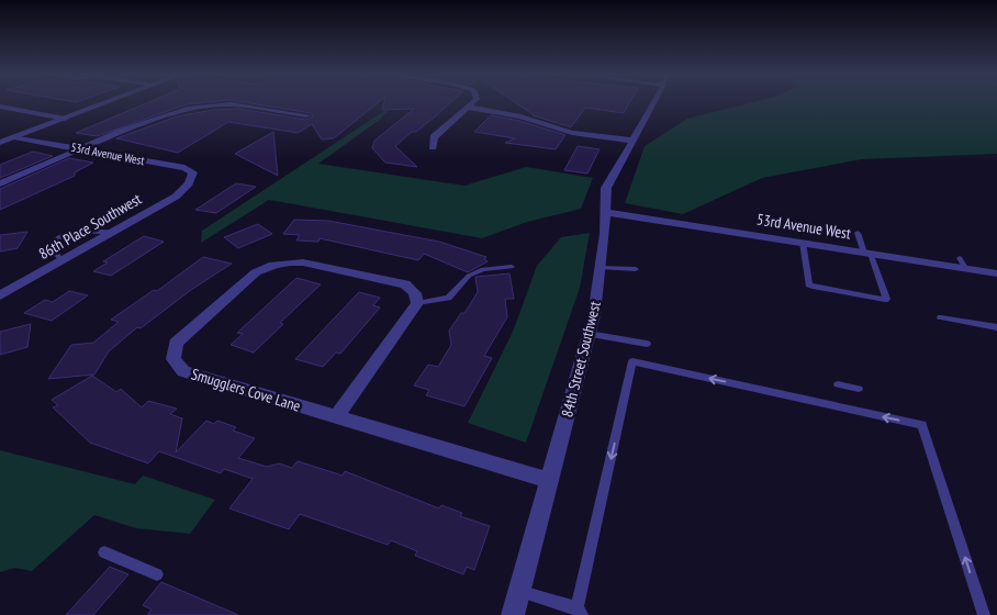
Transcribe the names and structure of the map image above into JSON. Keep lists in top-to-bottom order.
{
  "streets": {
    "street": [
      "53rd Avenue West",
      "86th Place Southwest",
      "84th Street Southwest",
      "Smugglers Cove Lane"
    ]
  },
  "crossings": [
    ["53rd Avenue West", "86th Place Southwest"],
    ["53rd Avenue West", "84th Street Southwest"],
    ["84th Street Southwest", "Smugglers Cove Lane"]
  ]
}
